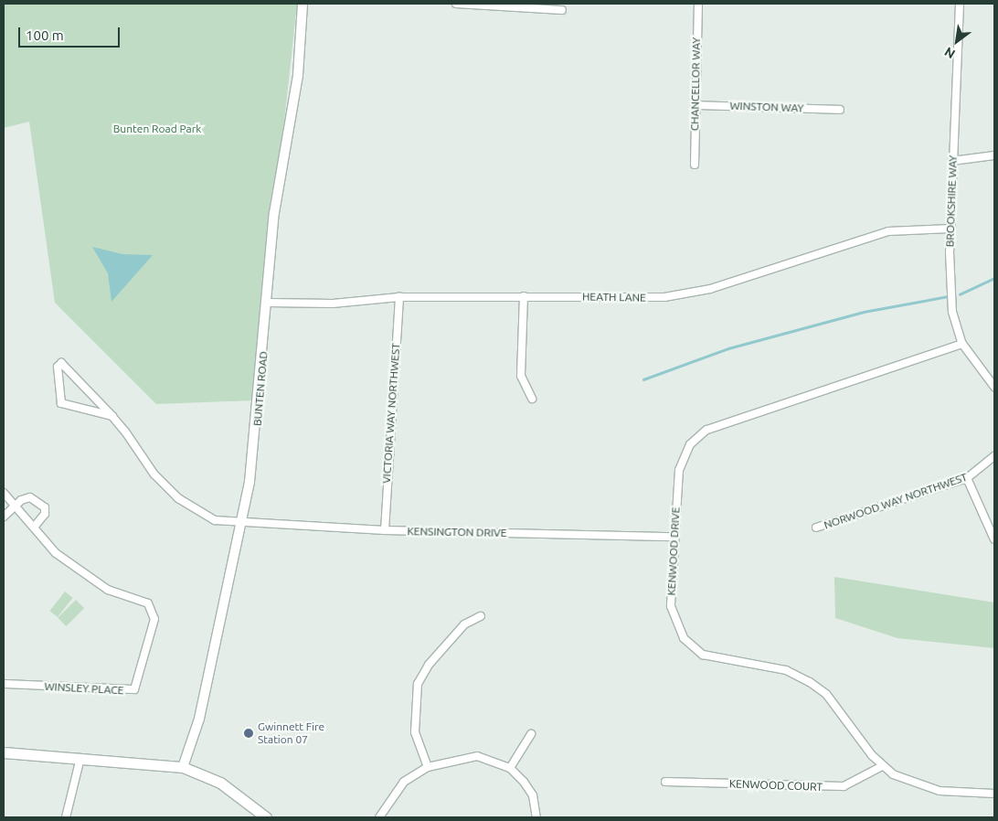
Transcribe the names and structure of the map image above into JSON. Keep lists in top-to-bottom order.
{
  "streets": {
    "street": [
      "CHANCELLOR WAY",
      "WINSTON WAY",
      "BROOKSHIRE WAY",
      "HEATH LANE",
      "BUNTEN ROAD",
      "VICTORIA WAY NORTHWEST",
      "NORWOOD WAY NORTHWEST",
      "KENSINGTON DRIVE",
      "KENWOOD DRIVE",
      "WINSLEY PLACE",
      "KENWOOD COURT"
    ]
  },
  "crossings": [
    ["CHANCELLOR WAY", "WINSTON WAY"],
    ["BROOKSHIRE WAY", "HEATH LANE"],
    ["BROOKSHIRE WAY", "KENWOOD DRIVE"],
    ["HEATH LANE", "BUNTEN ROAD"],
    ["HEATH LANE", "VICTORIA WAY NORTHWEST"],
    ["BUNTEN ROAD", "KENSINGTON DRIVE"],
    ["VICTORIA WAY NORTHWEST", "KENSINGTON DRIVE"],
    ["KENSINGTON DRIVE", "KENWOOD DRIVE"],
    ["KENWOOD DRIVE", "KENWOOD COURT"]
  ],
  "parks": ["Bunten Road Park"],
  "places": ["Gwinnett Fire Station 07"],
  "scale_bar": "100 m",
  "north": "bottom left"
}
